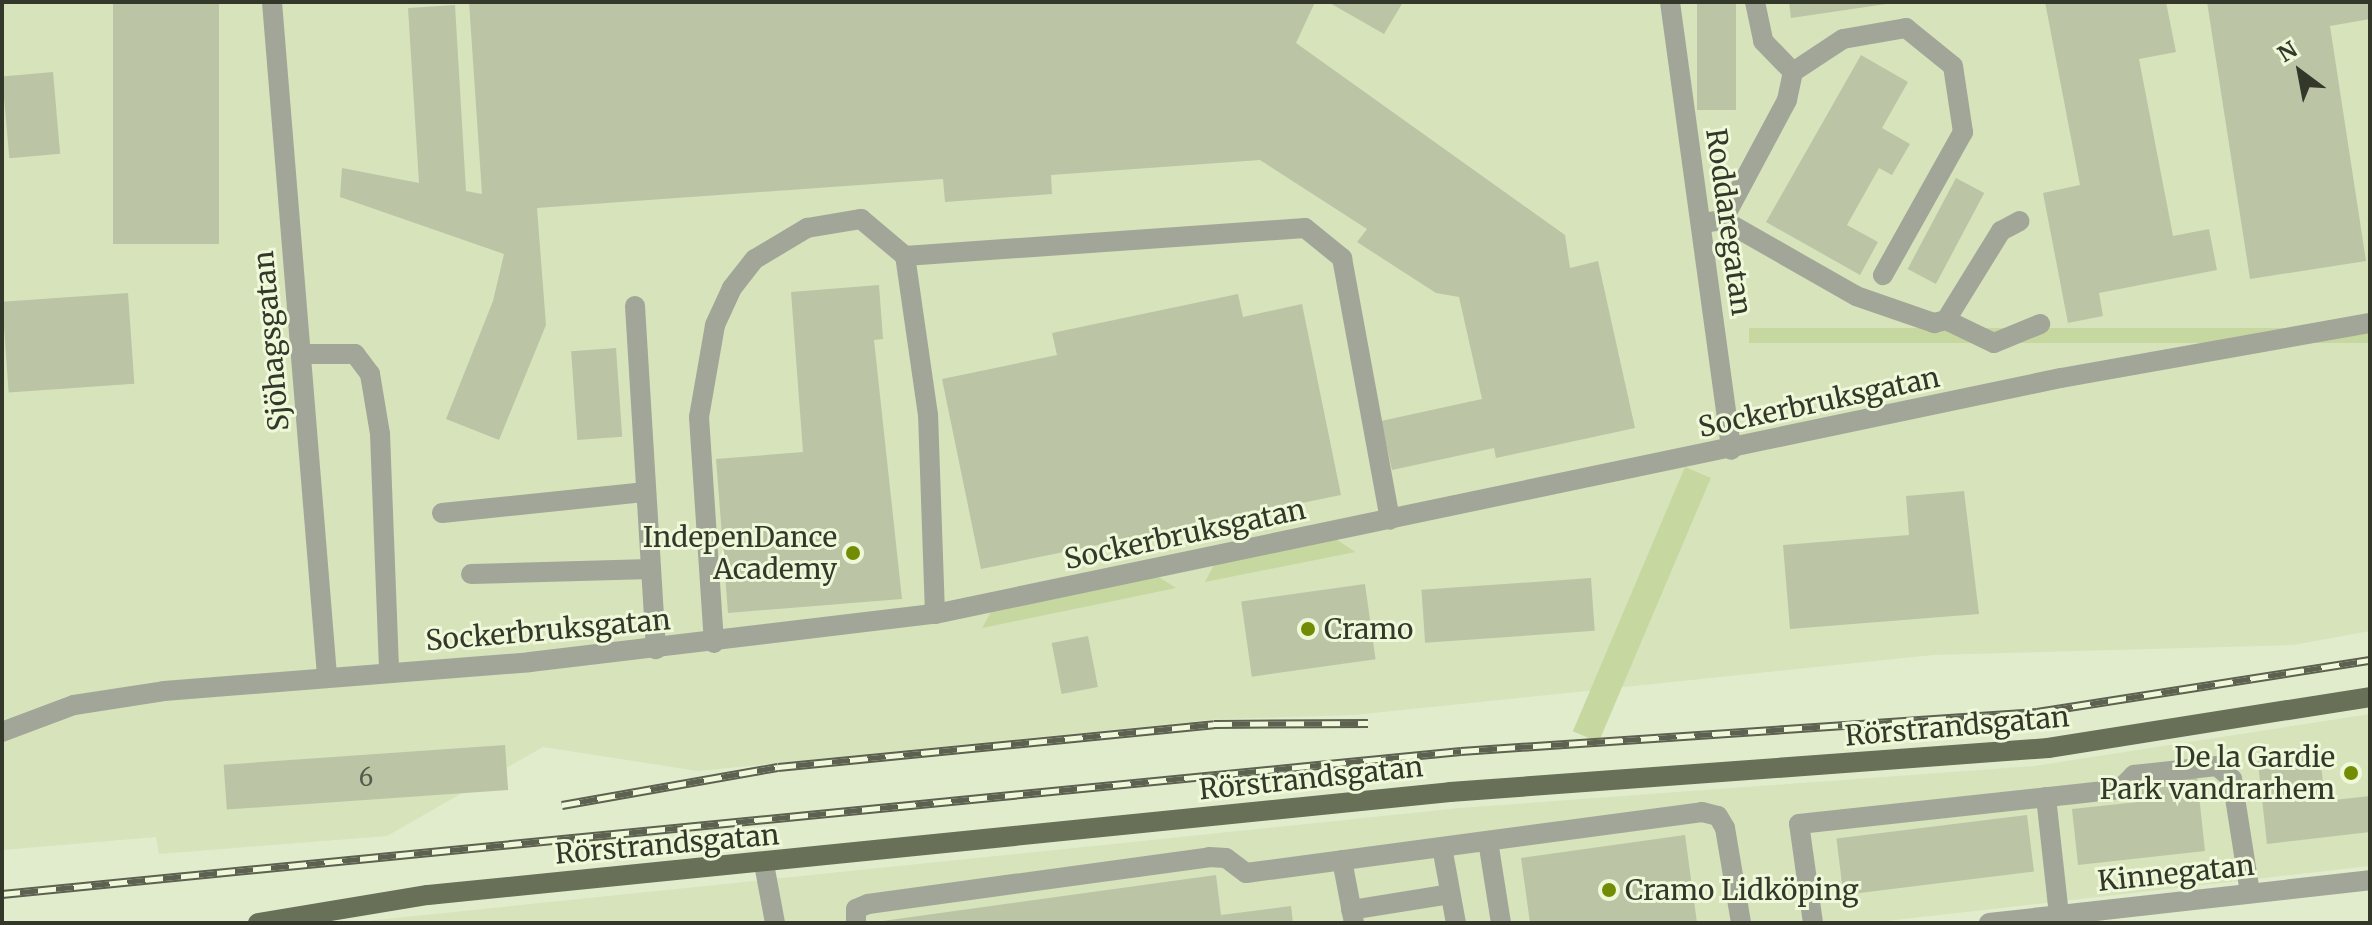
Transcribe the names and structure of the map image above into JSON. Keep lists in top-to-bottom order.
{
  "streets": {
    "main road": ["Rörstrandsgatan"],
    "street": [
      "Roddaregatan",
      "Sjöhagsgatan",
      "Sockerbruksgatan",
      "Kinnegatan"
    ]
  },
  "crossings": [
    ["Roddaregatan", "Sockerbruksgatan"],
    ["Sjöhagsgatan", "Sockerbruksgatan"]
  ],
  "places": [
    "IndepenDance Academy",
    "Cramo",
    "De la Gardie Park vandrarhem",
    "Cramo Lidköping"
  ],
  "house_numbers": ["6"],
  "north": "top left"
}
